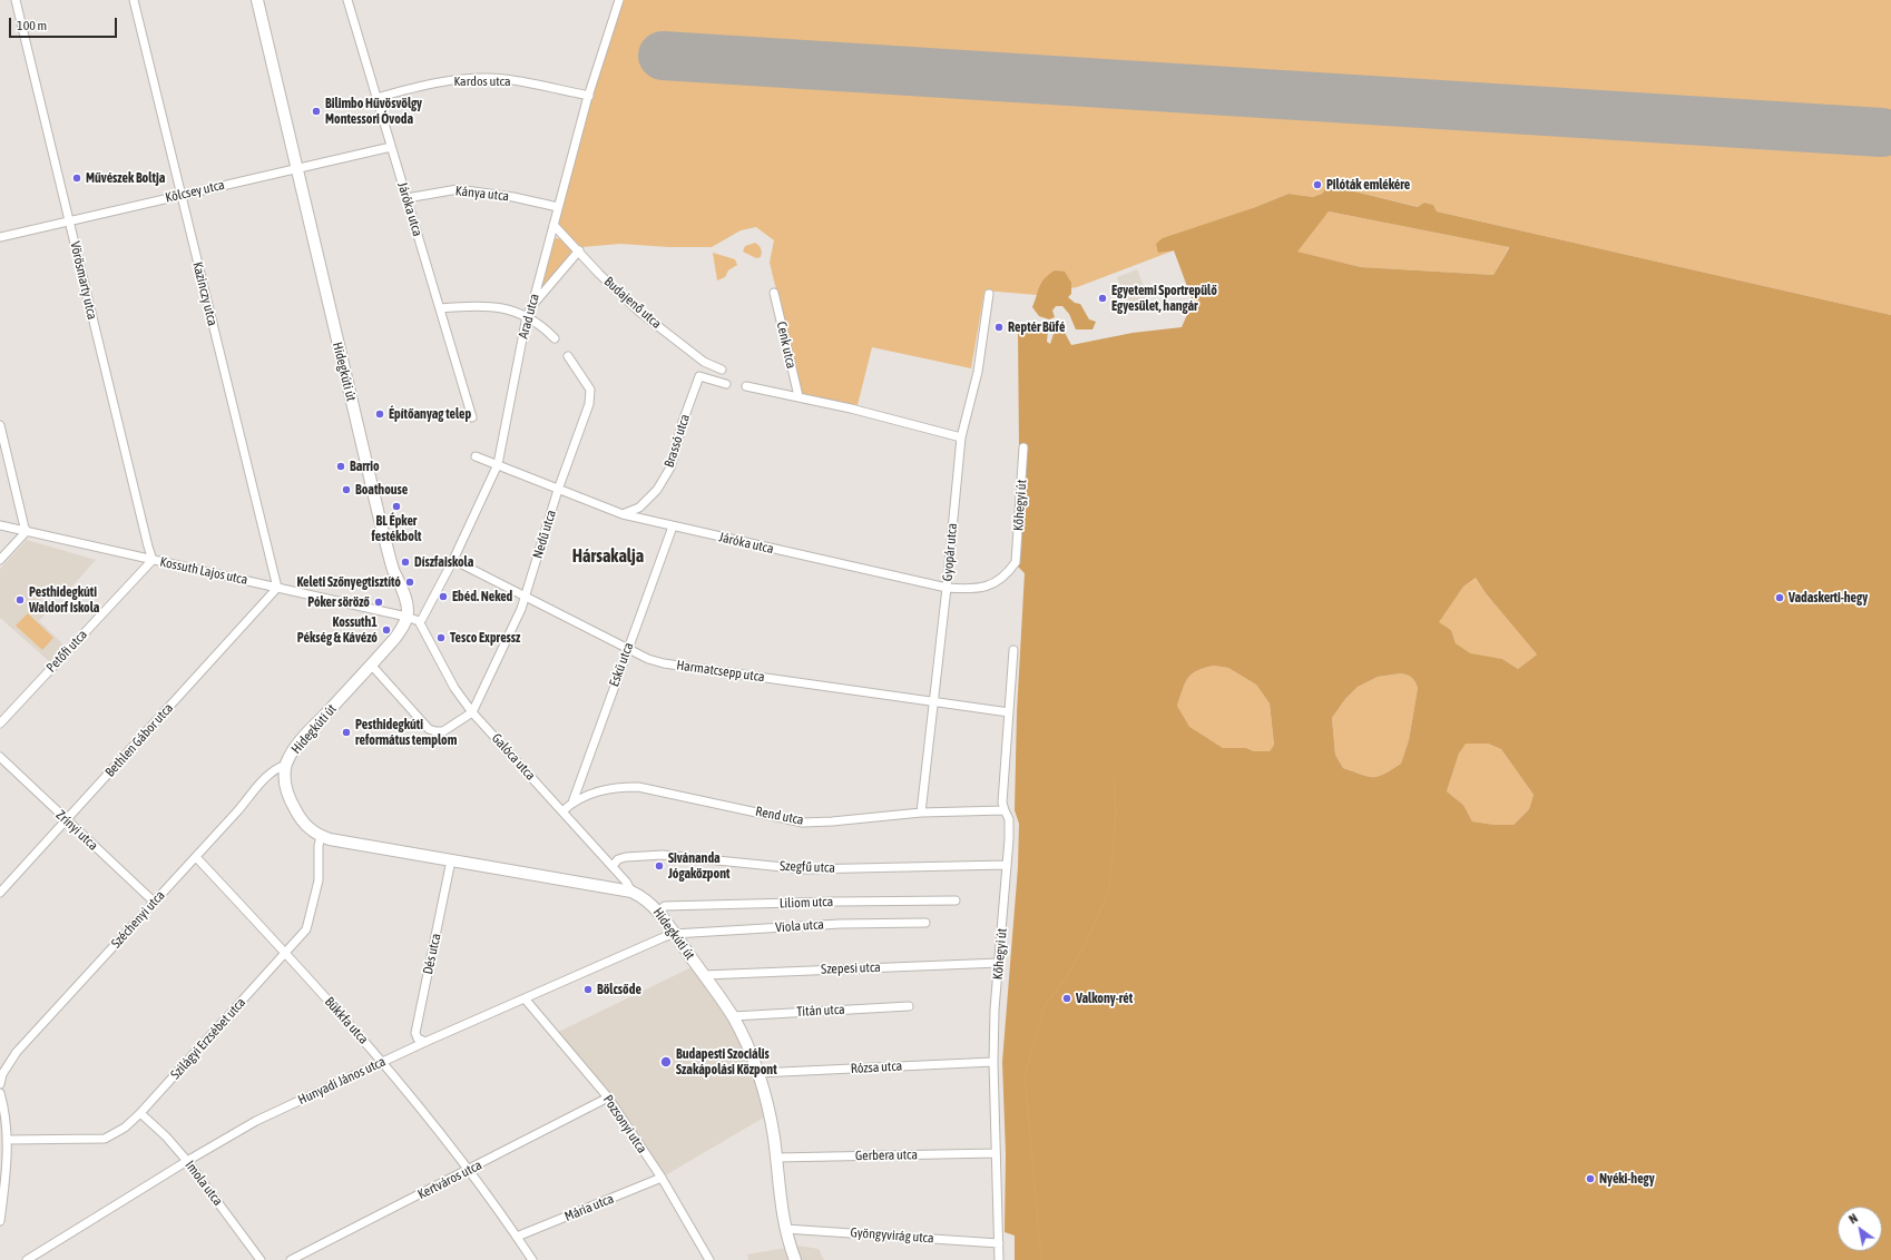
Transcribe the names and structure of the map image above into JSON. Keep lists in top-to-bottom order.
{
  "streets": {
    "main road": ["Hidegkúti út"],
    "street": [
      "Kardos utca",
      "Kölcsey utca",
      "Kánya utca",
      "Járóka utca",
      "Vörösmarty utca",
      "Kazinczy utca",
      "Budajenő utca",
      "Arad utca",
      "Cenk utca",
      "Brassó utca",
      "Kőhegyi út",
      "Nedű utca",
      "Gyopár utca",
      "Kossuth Lajos utca",
      "Petőfi utca",
      "Eskü utca",
      "Harmatcsepp utca",
      "Bethlen Gábor utca",
      "Galóca utca",
      "Rend utca",
      "Zrínyi utca",
      "Szegfű utca",
      "Liliom utca",
      "Széchenyi utca",
      "Viola utca",
      "Dés utca",
      "Szepesi utca",
      "Titán utca",
      "Bükkfa utca",
      "Szilágyi Erzsébet utca",
      "Rózsa utca",
      "Hunyadi János utca",
      "Pozsonyi utca",
      "Gerbera utca",
      "Kertváros utca",
      "Imola utca",
      "Mária utca",
      "Gyöngyvirág utca"
    ]
  },
  "crossings": [
    ["Kardos utca", "Járóka utca"],
    ["Kardos utca", "Arad utca"],
    ["Kölcsey utca", "Járóka utca"],
    ["Kölcsey utca", "Vörösmarty utca"],
    ["Kölcsey utca", "Kazinczy utca"],
    ["Kölcsey utca", "Hidegkúti út"],
    ["Kánya utca", "Járóka utca"],
    ["Kánya utca", "Arad utca"],
    ["Járóka utca", "Arad utca"],
    ["Járóka utca", "Brassó utca"],
    ["Járóka utca", "Kőhegyi út"],
    ["Járóka utca", "Nedű utca"],
    ["Járóka utca", "Gyopár utca"],
    ["Járóka utca", "Eskü utca"],
    ["Vörösmarty utca", "Kossuth Lajos utca"],
    ["Vörösmarty utca", "Petőfi utca"],
    ["Kazinczy utca", "Kossuth Lajos utca"],
    ["Kazinczy utca", "Bethlen Gábor utca"],
    ["Budajenő utca", "Arad utca"],
    ["Arad utca", "Harmatcsepp utca"],
    ["Arad utca", "Galóca utca"],
    ["Hidegkúti út", "Kossuth Lajos utca"],
    ["Hidegkúti út", "Galóca utca"],
    ["Hidegkúti út", "Liliom utca"],
    ["Hidegkúti út", "Széchenyi utca"],
    ["Hidegkúti út", "Viola utca"],
    ["Hidegkúti út", "Dés utca"],
    ["Hidegkúti út", "Szepesi utca"],
    ["Hidegkúti út", "Titán utca"],
    ["Hidegkúti út", "Szilágyi Erzsébet utca"],
    ["Hidegkúti út", "Rózsa utca"],
    ["Hidegkúti út", "Hunyadi János utca"],
    ["Hidegkúti út", "Gerbera utca"],
    ["Hidegkúti út", "Gyöngyvirág utca"],
    ["Kőhegyi út", "Harmatcsepp utca"],
    ["Kőhegyi út", "Rend utca"],
    ["Kőhegyi út", "Szegfű utca"],
    ["Kőhegyi út", "Szepesi utca"],
    ["Kőhegyi út", "Rózsa utca"],
    ["Kőhegyi út", "Gerbera utca"],
    ["Kőhegyi út", "Gyöngyvirág utca"],
    ["Nedű utca", "Harmatcsepp utca"],
    ["Nedű utca", "Galóca utca"],
    ["Gyopár utca", "Harmatcsepp utca"],
    ["Gyopár utca", "Rend utca"],
    ["Kossuth Lajos utca", "Petőfi utca"],
    ["Kossuth Lajos utca", "Bethlen Gábor utca"],
    ["Eskü utca", "Harmatcsepp utca"],
    ["Eskü utca", "Rend utca"],
    ["Bethlen Gábor utca", "Zrínyi utca"],
    ["Galóca utca", "Rend utca"],
    ["Galóca utca", "Szegfű utca"],
    ["Zrínyi utca", "Széchenyi utca"],
    ["Széchenyi utca", "Bükkfa utca"],
    ["Viola utca", "Hunyadi János utca"],
    ["Dés utca", "Hunyadi János utca"],
    ["Bükkfa utca", "Szilágyi Erzsébet utca"],
    ["Bükkfa utca", "Hunyadi János utca"],
    ["Bükkfa utca", "Kertváros utca"],
    ["Bükkfa utca", "Mária utca"],
    ["Szilágyi Erzsébet utca", "Imola utca"],
    ["Hunyadi János utca", "Pozsonyi utca"],
    ["Hunyadi János utca", "Imola utca"],
    ["Pozsonyi utca", "Kertváros utca"],
    ["Pozsonyi utca", "Mária utca"]
  ],
  "districts": ["Hársakalja"],
  "places": [
    "Bilimbo Hűvösvölgy Montessori Óvoda",
    "Művészek Boltja",
    "Pilóták emlékére",
    "Egyetemi Sportrepülő Egyesület, hangár",
    "Reptér Büfé",
    "Építőanyag telep",
    "Barrio",
    "Boathouse",
    "BL Épker festékbolt",
    "Díszfaiskola",
    "Keleti Szőnyegtisztító",
    "Ebéd. Neked",
    "Vadaskerti-hegy",
    "Pesthidegkúti Waldorf Iskola",
    "Póker söröző",
    "Kossuth1 Pékség & Kávézó",
    "Tesco Expressz",
    "Pesthidegkúti református templom",
    "Sivánanda Jógaközpont",
    "Bölcsőde",
    "Valkony-rét",
    "Budapesti Szociális Szakápolási Központ",
    "Nyéki-hegy"
  ],
  "scale_bar": "100 m",
  "north": "top left"
}
